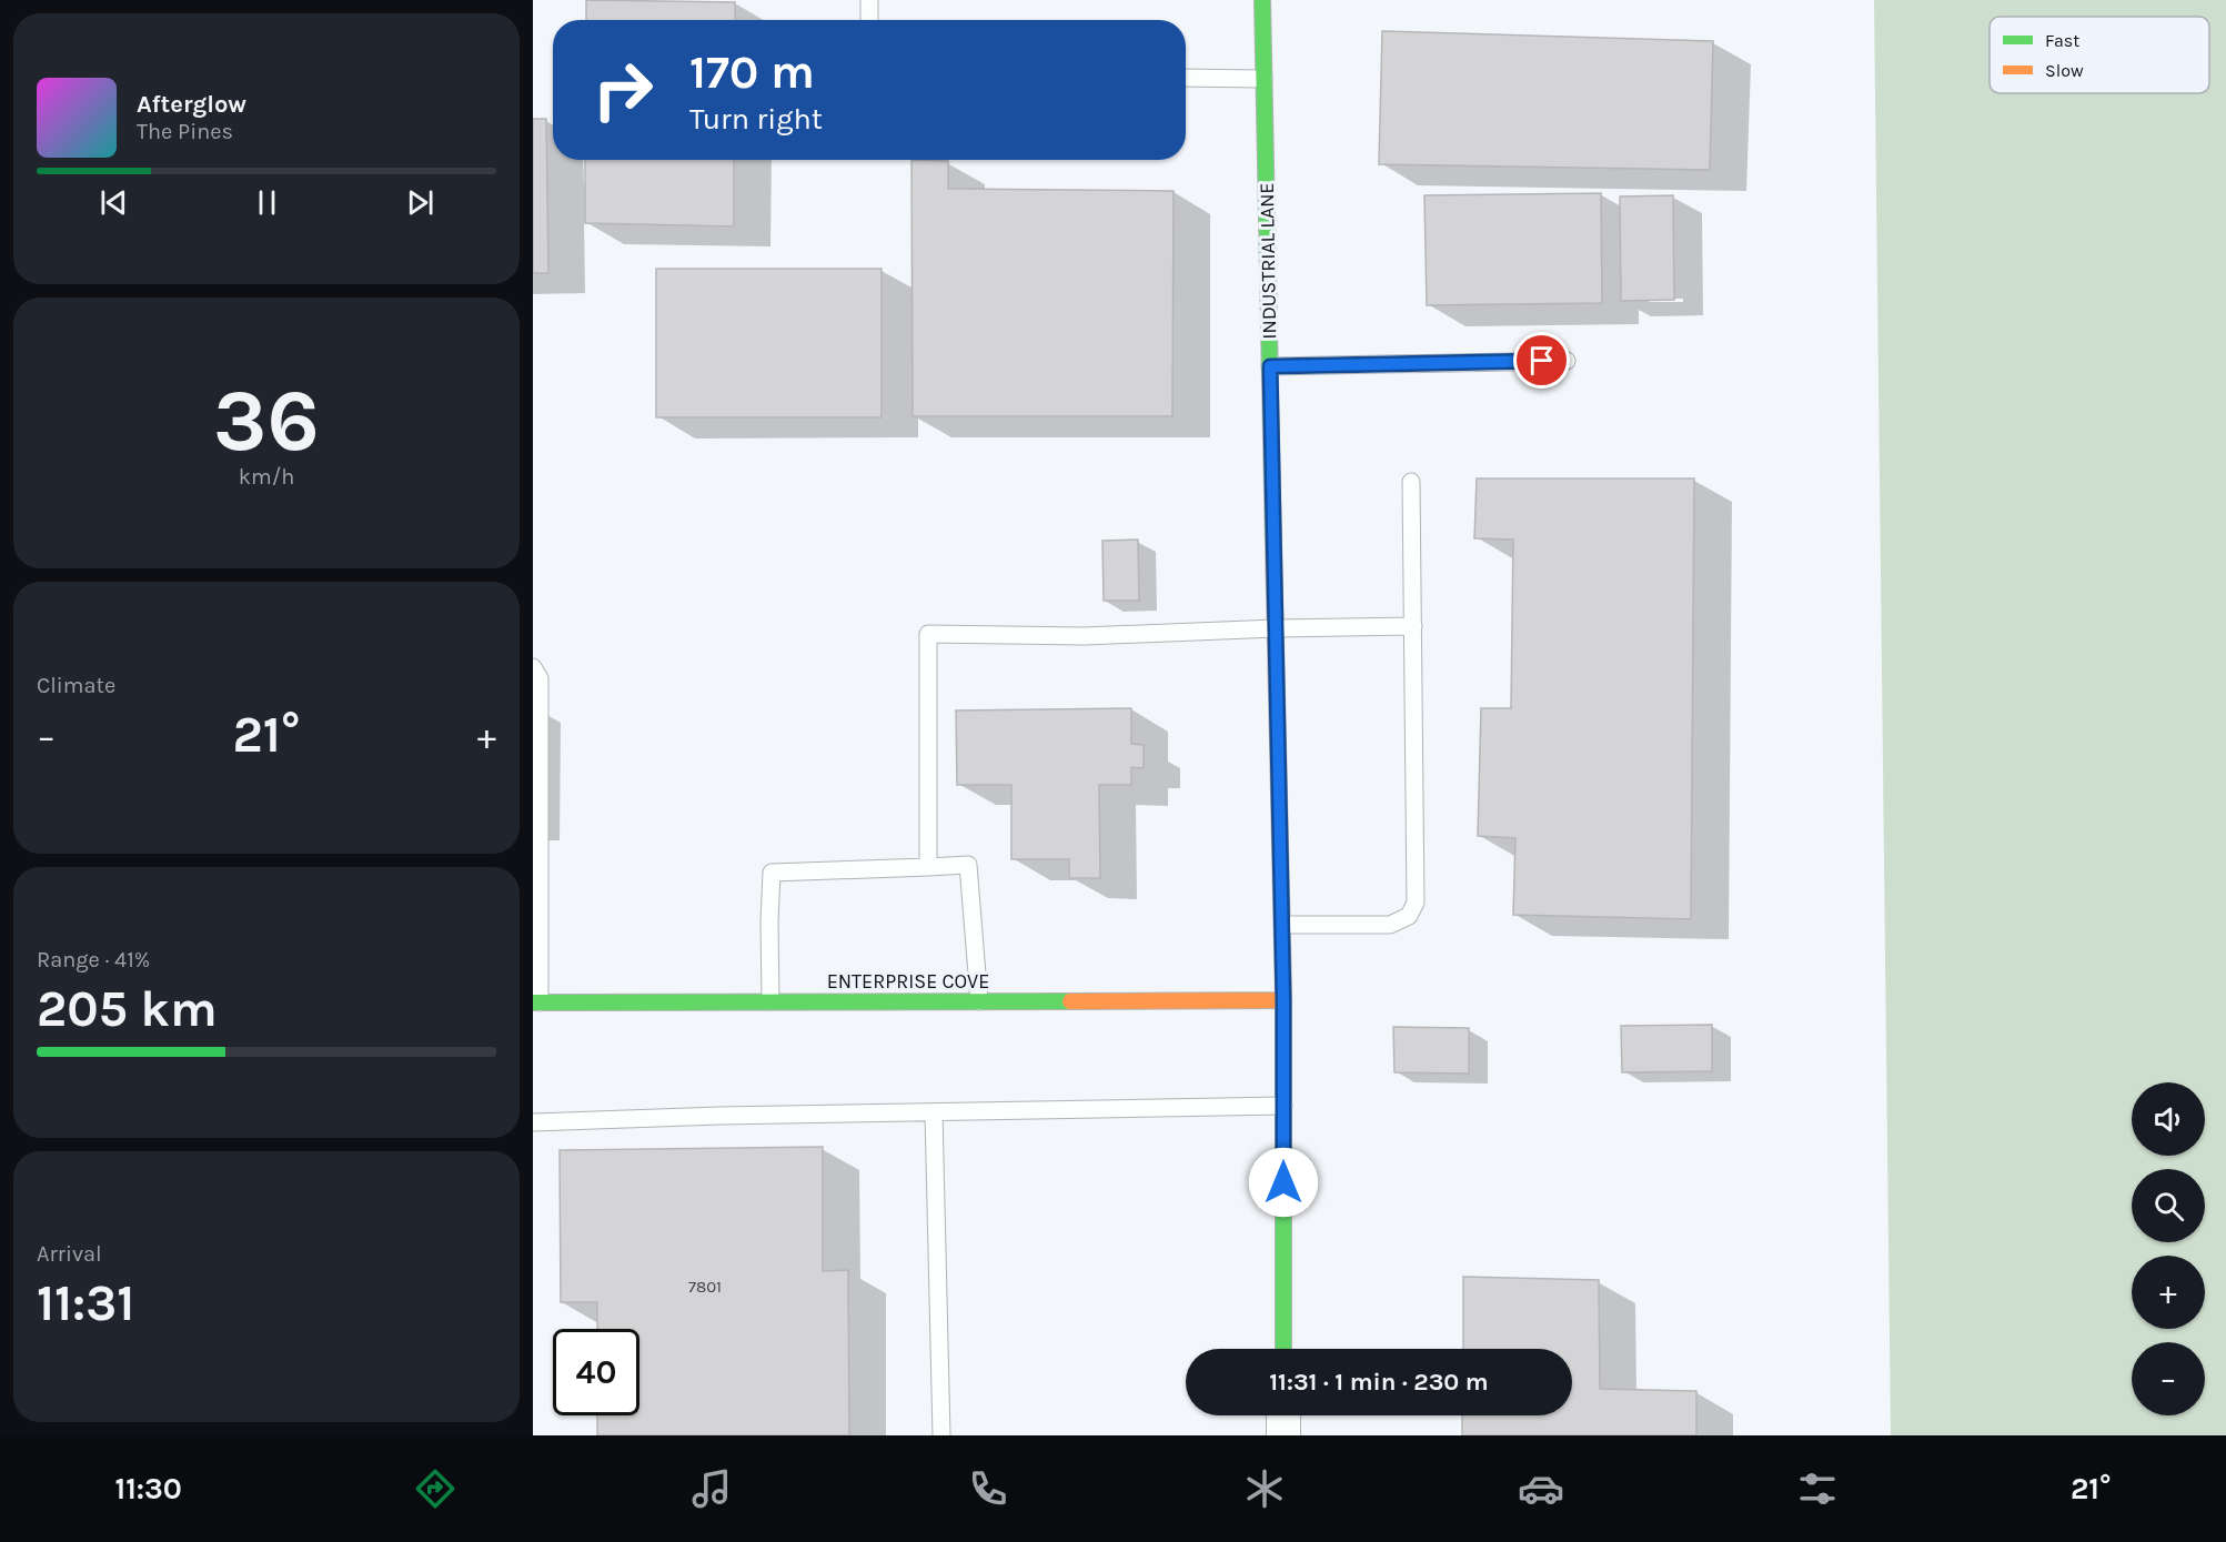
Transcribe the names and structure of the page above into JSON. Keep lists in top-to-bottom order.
{
  "streets": {
    "street": ["INDUSTRIAL LANE", "ENTERPRISE COVE"]
  },
  "crossings": [
    ["INDUSTRIAL LANE", "ENTERPRISE COVE"]
  ],
  "house_numbers": ["7801"],
  "legend": ["Fast", "Slow"],
  "page": {
    "turn": ["170 m", "Turn right"],
    "song": ["Afterglow", "The Pines"],
    "tile": [
      ["36", "km/h"],
      "Climate",
      ["Range · 41%", "205 km"],
      ["Arrival", "11:31"]
    ],
    "heat": ["−", "21°", "+"],
    "map_buttons": ["+", "−"],
    "limit": "40",
    "trip": "11:31 · 1 min · 230 m",
    "tabs": ["11:30", "21°"]
  }
}
